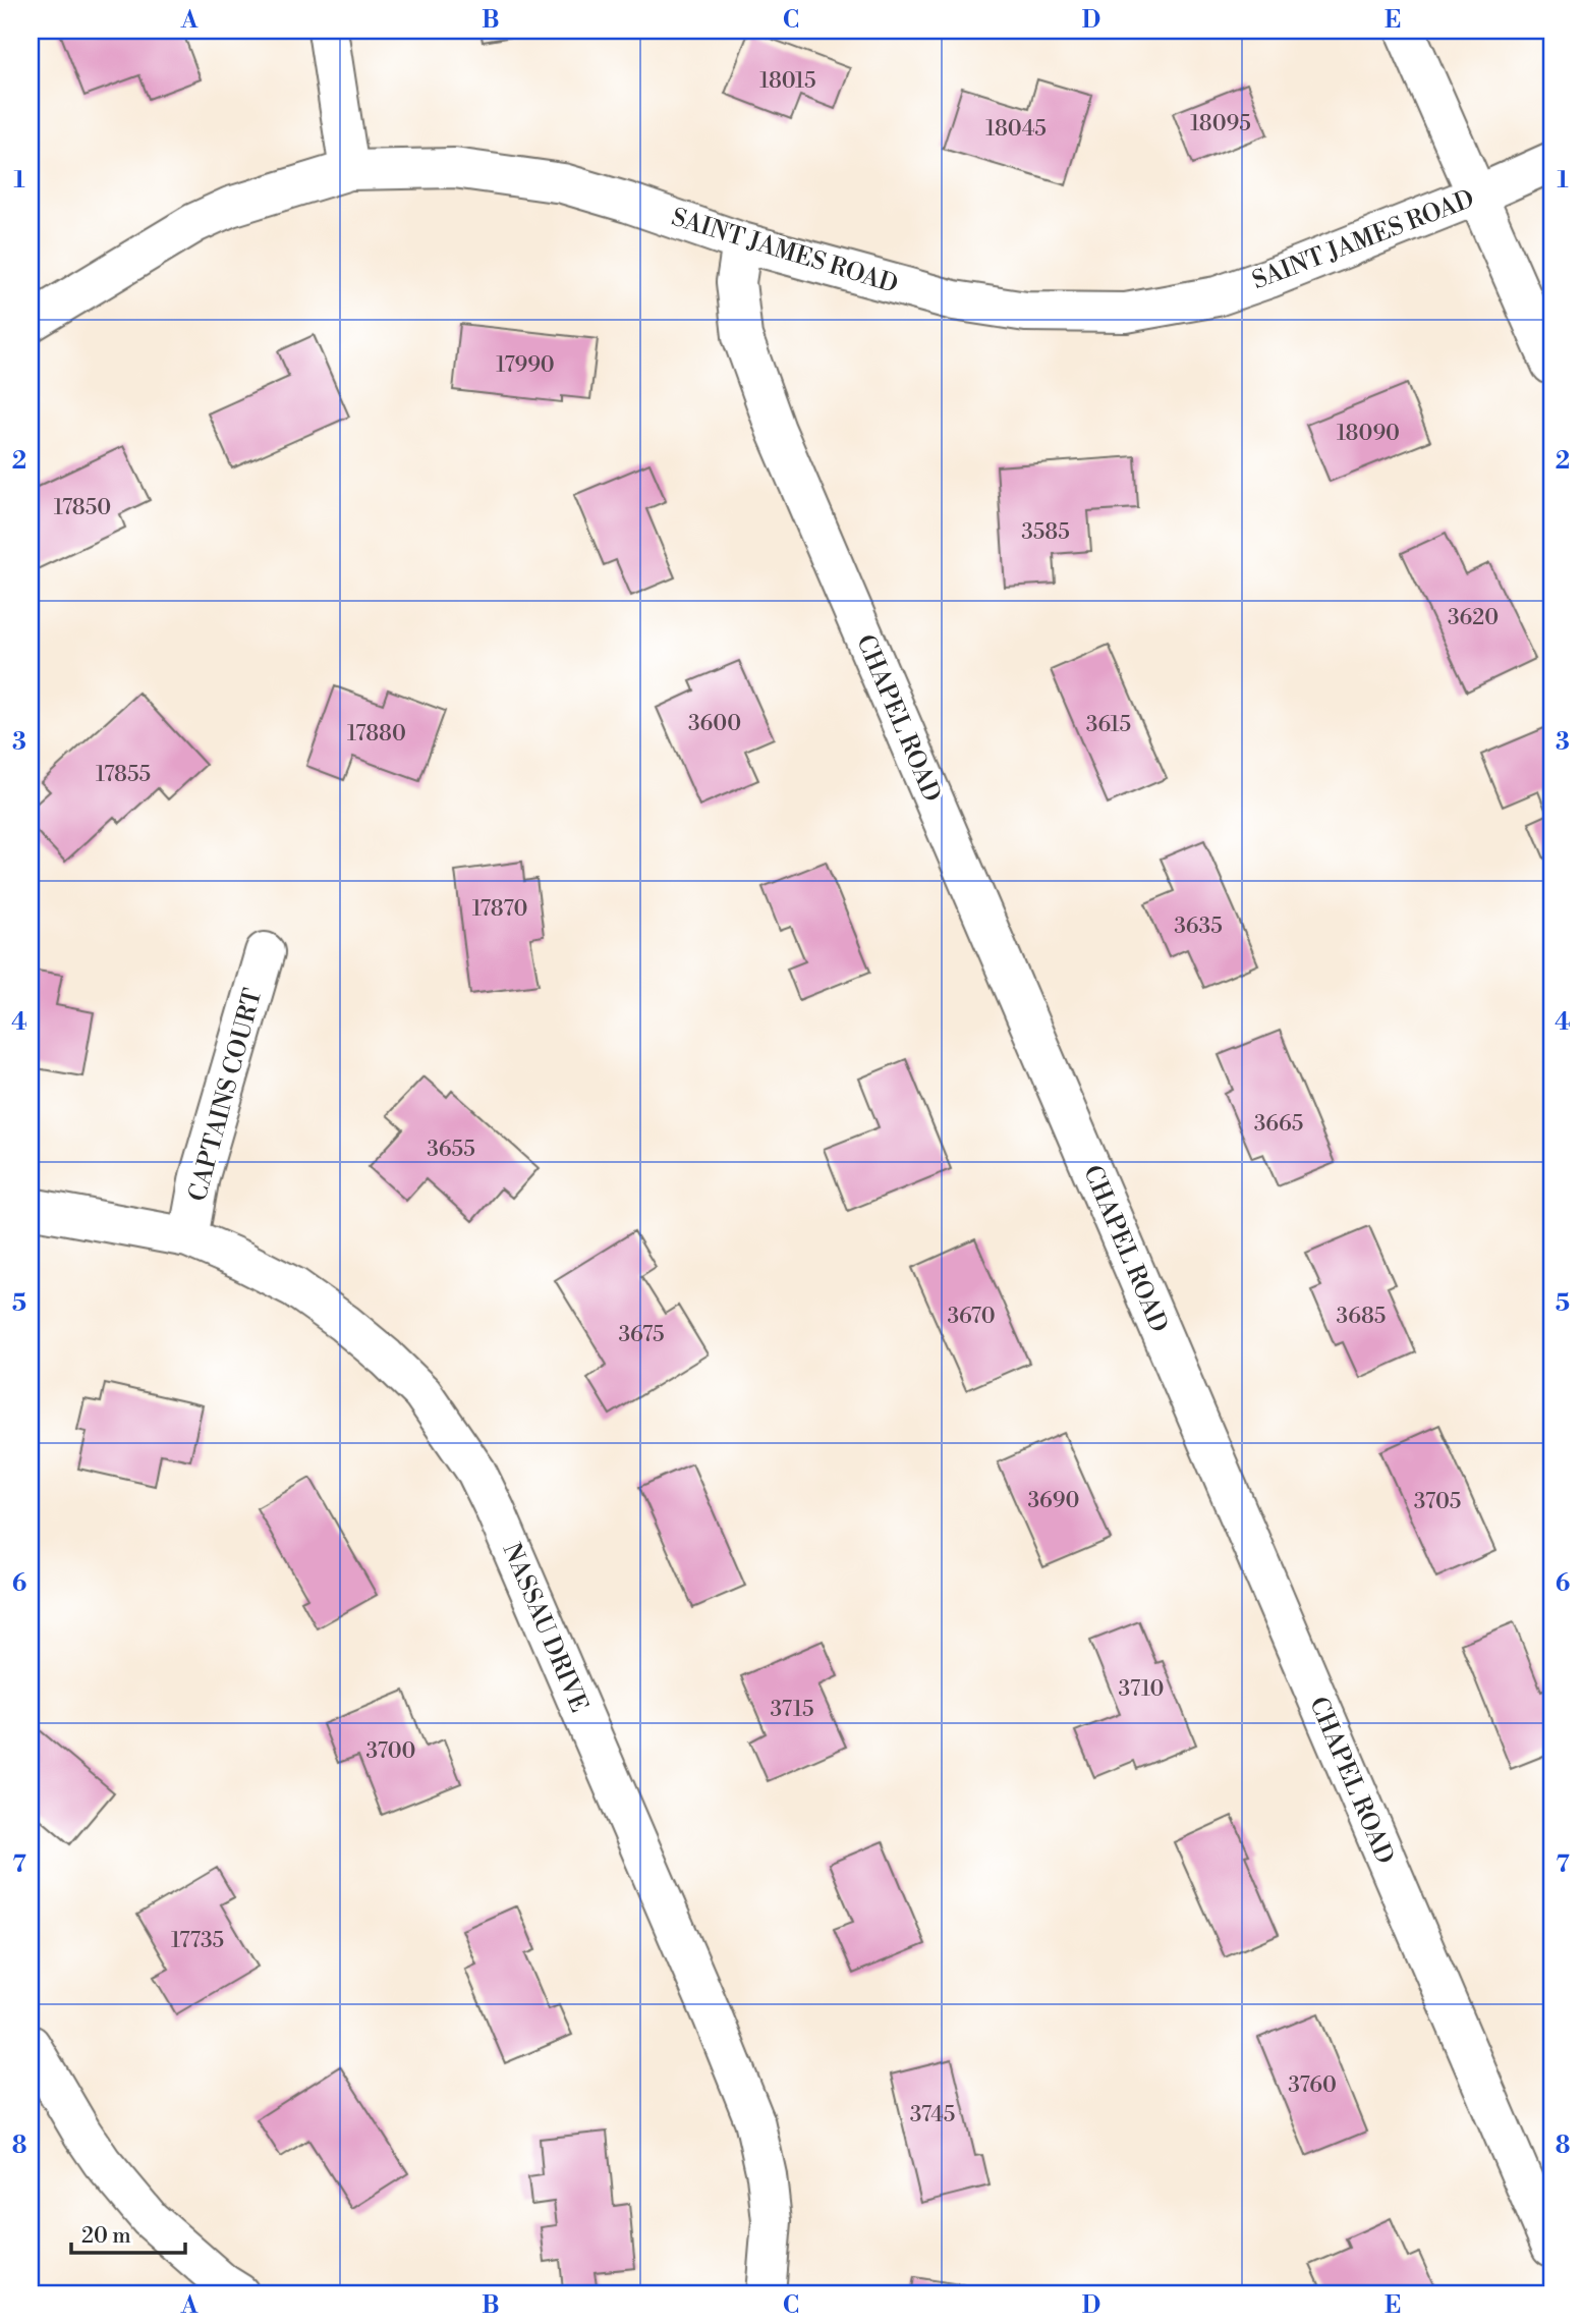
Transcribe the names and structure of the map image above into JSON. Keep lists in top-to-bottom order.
{
  "streets": {
    "street": [
      "SAINT JAMES ROAD",
      "CHAPEL ROAD",
      "CAPTAINS COURT",
      "NASSAU DRIVE"
    ]
  },
  "crossings": [
    ["SAINT JAMES ROAD", "CHAPEL ROAD"],
    ["CAPTAINS COURT", "NASSAU DRIVE"]
  ],
  "house_numbers": [
    "18015",
    "18095",
    "18045",
    "17990",
    "18090",
    "17850",
    "3585",
    "3620",
    "3600",
    "3615",
    "17880",
    "17855",
    "17870",
    "3635",
    "3665",
    "3655",
    "3670",
    "3685",
    "3675",
    "3690",
    "3705",
    "3710",
    "3715",
    "3700",
    "17735",
    "3760",
    "3745"
  ],
  "scale_bar": "20 m",
  "grid": {
    "columns": [
      "A",
      "B",
      "C",
      "D",
      "E"
    ],
    "rows": [
      "1",
      "2",
      "3",
      "4",
      "5",
      "6",
      "7",
      "8"
    ]
  }
}
